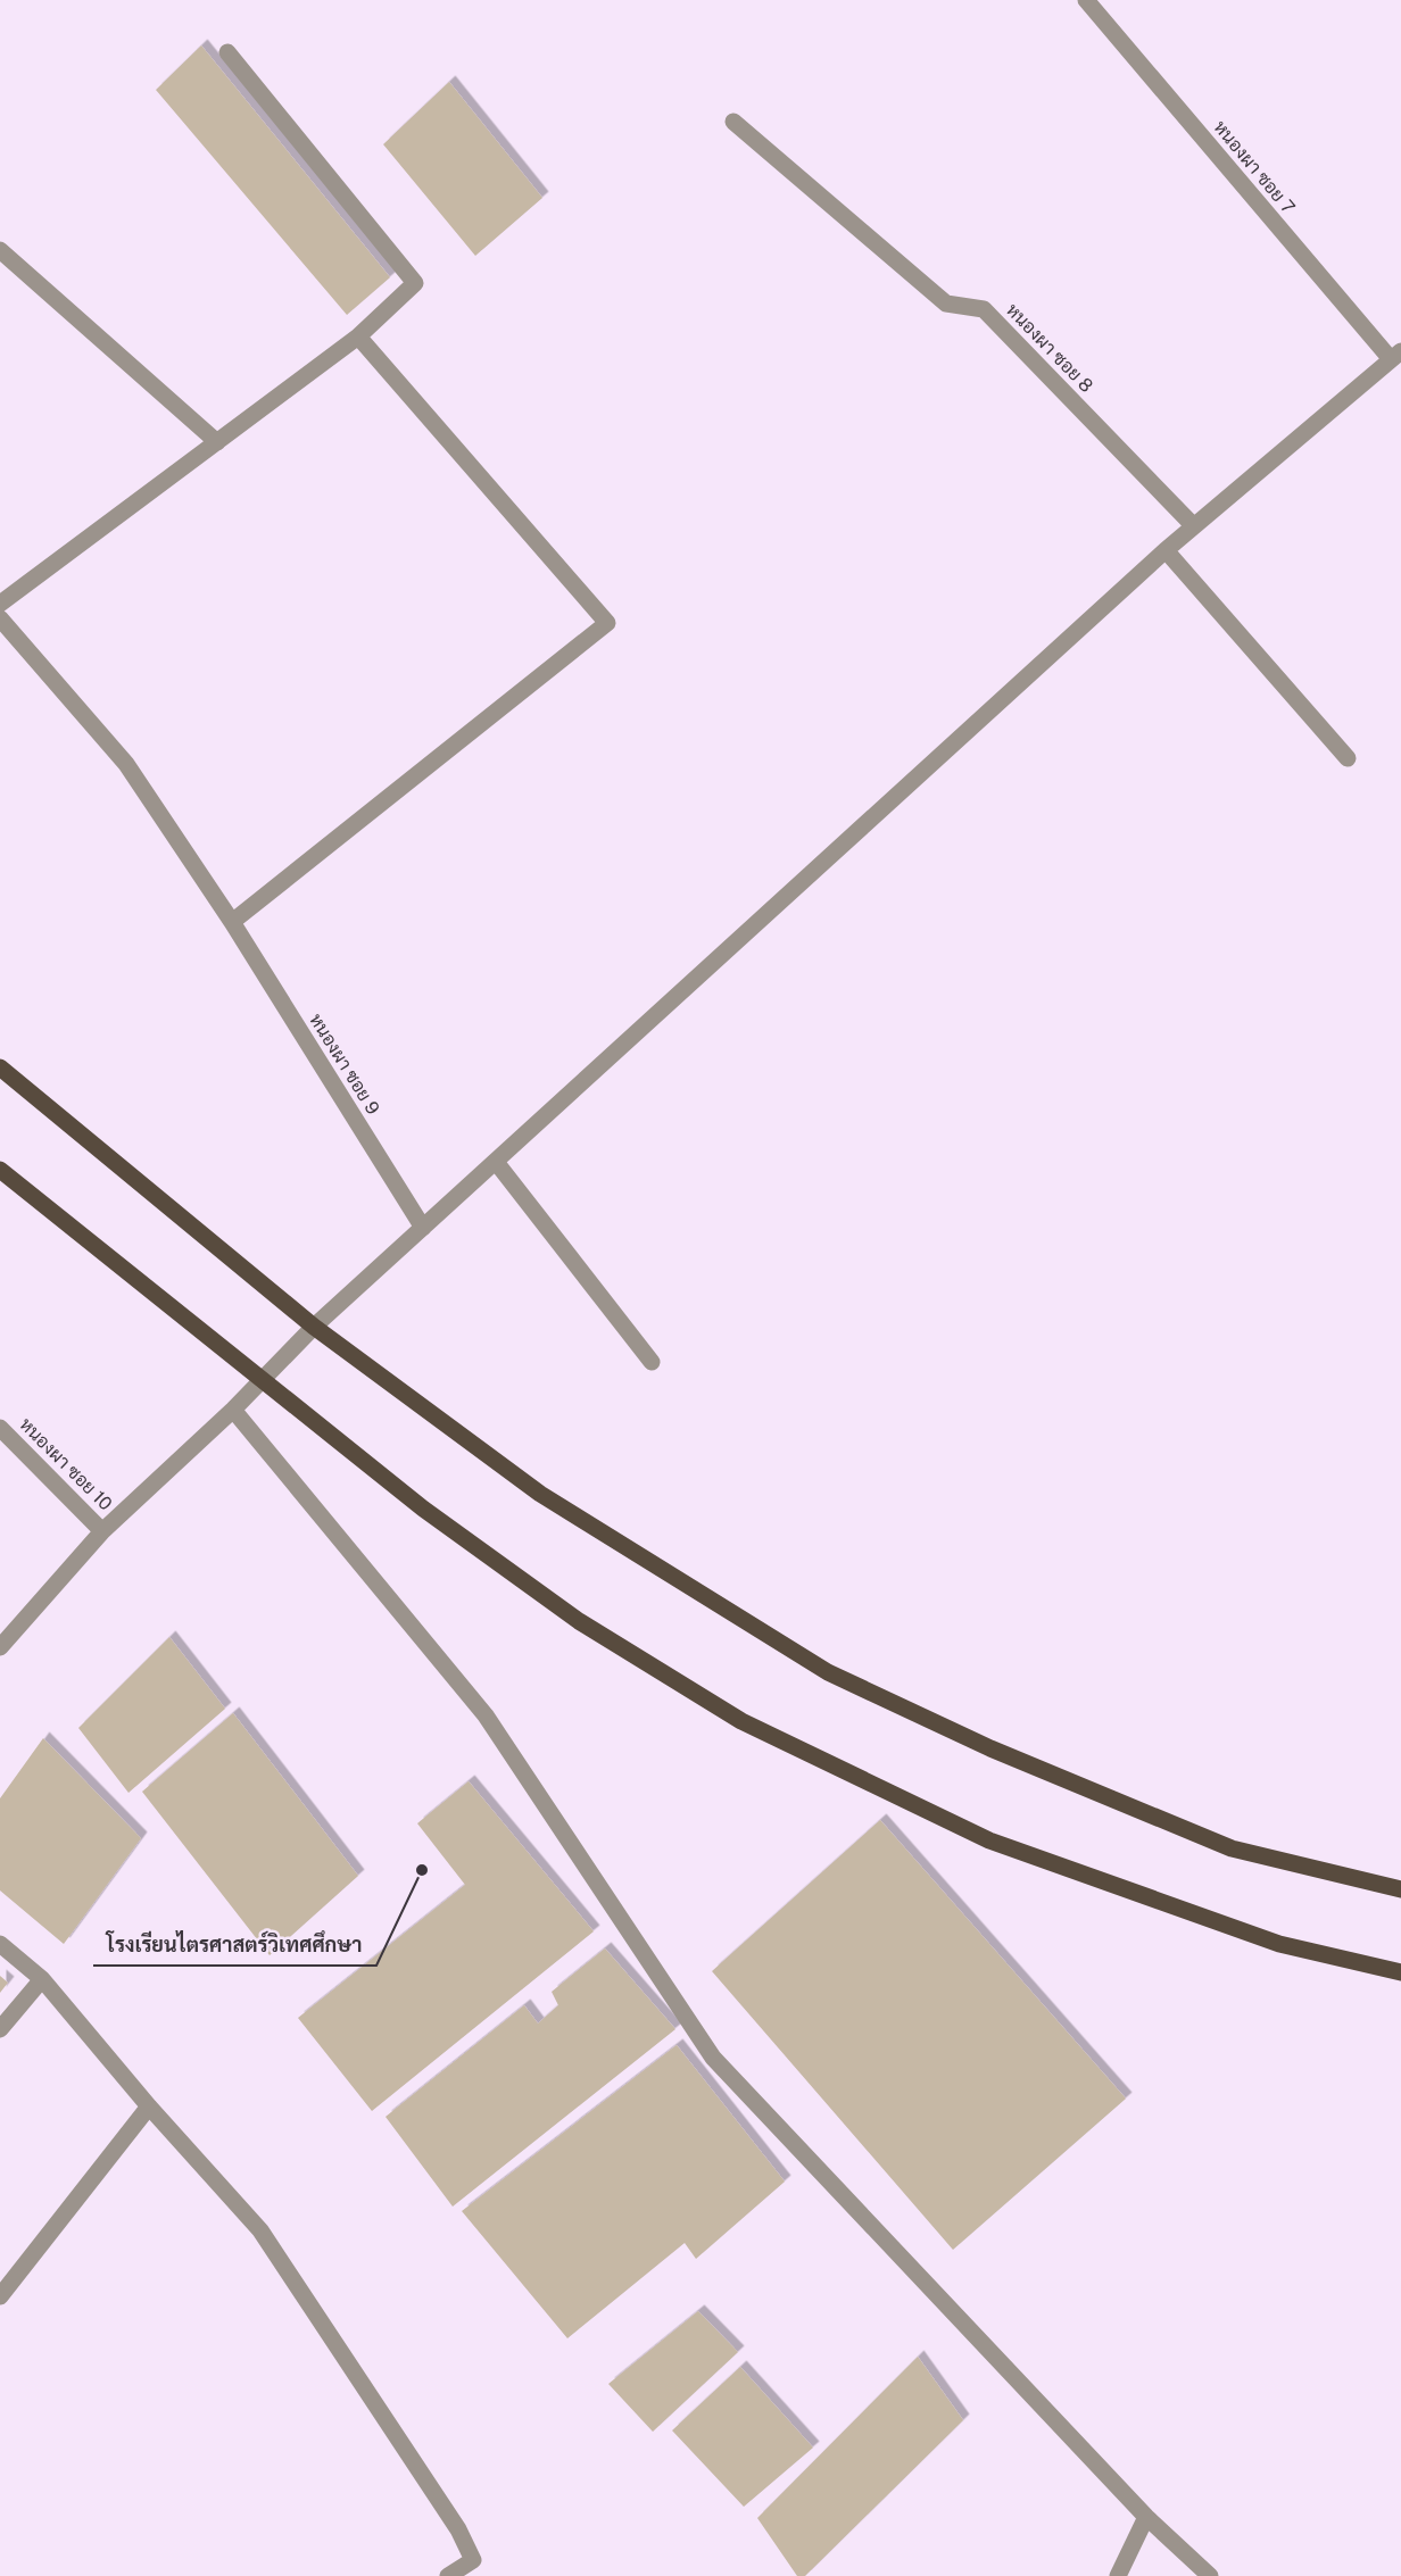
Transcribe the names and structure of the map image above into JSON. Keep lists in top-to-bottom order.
{
  "streets": {
    "street": [
      "หนองผา ซอย 7",
      "หนองผา ซอย 8",
      "หนองผา ซอย 9",
      "หนองผา ซอย 10"
    ]
  },
  "places": ["โรงเรียนไตรศาสตร์วิเทศศึกษา"]
}
